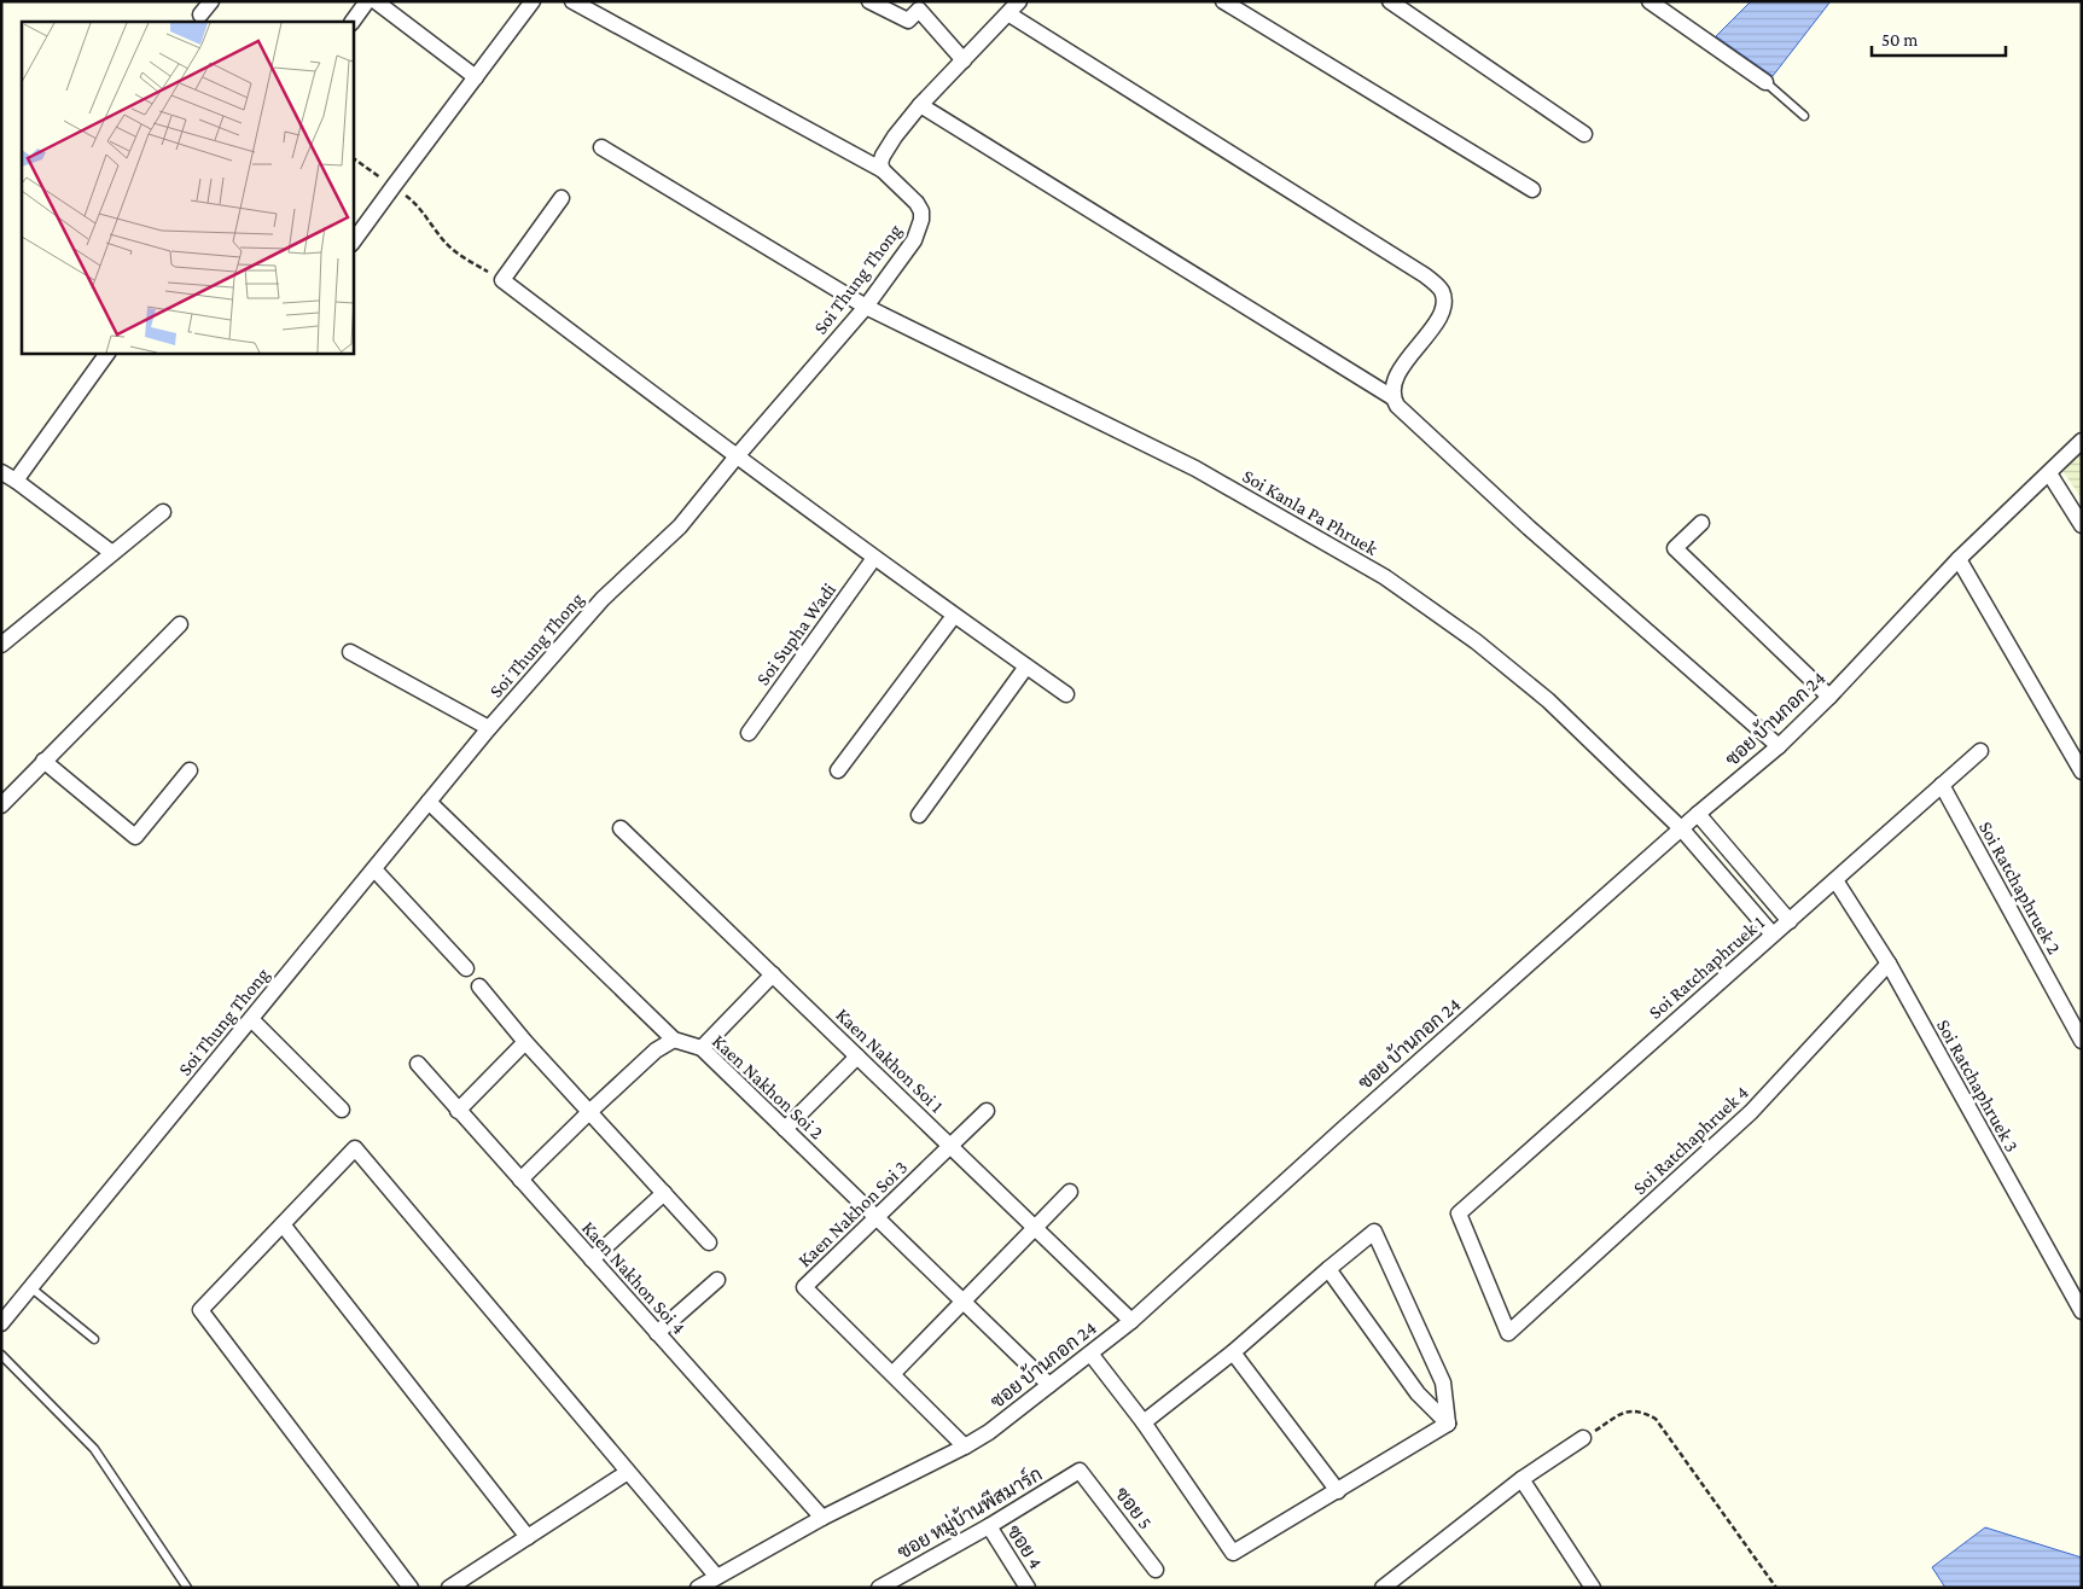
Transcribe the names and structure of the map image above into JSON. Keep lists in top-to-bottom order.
{
  "streets": {
    "street": [
      "Soi Thung Thong",
      "Soi Kanla Pa Phruek",
      "Soi Supha Wadi",
      "ซอย บ้านกอก 24",
      "Soi Ratchaphruek 2",
      "Soi Ratchaphruek 1",
      "Kaen Nakhon Soi 1",
      "Soi Ratchaphruek 3",
      "Kaen Nakhon Soi 2",
      "Soi Ratchaphruek 4",
      "Kaen Nakhon Soi 3",
      "Kaen Nakhon Soi 4",
      "ซอย 5",
      "ซอย หมู่บ้านพีสมาร์ก",
      "ซอย 4"
    ]
  },
  "crossings": [
    ["Soi Thung Thong", "Soi Kanla Pa Phruek"],
    ["Soi Thung Thong", "Kaen Nakhon Soi 2"],
    ["Soi Kanla Pa Phruek", "ซอย บ้านกอก 24"],
    ["Soi Kanla Pa Phruek", "Soi Ratchaphruek 1"],
    ["ซอย บ้านกอก 24", "Kaen Nakhon Soi 1"],
    ["ซอย บ้านกอก 24", "Kaen Nakhon Soi 2"],
    ["ซอย บ้านกอก 24", "Kaen Nakhon Soi 3"],
    ["ซอย บ้านกอก 24", "Kaen Nakhon Soi 4"],
    ["Soi Ratchaphruek 2", "Soi Ratchaphruek 1"],
    ["Soi Ratchaphruek 1", "Soi Ratchaphruek 3"],
    ["Soi Ratchaphruek 1", "Soi Ratchaphruek 4"],
    ["Kaen Nakhon Soi 1", "Kaen Nakhon Soi 3"],
    ["Soi Ratchaphruek 3", "Soi Ratchaphruek 4"],
    ["Kaen Nakhon Soi 2", "Kaen Nakhon Soi 3"],
    ["ซอย 5", "ซอย หมู่บ้านพีสมาร์ก"],
    ["ซอย หมู่บ้านพีสมาร์ก", "ซอย 4"]
  ],
  "scale_bar": "50 m"
}
